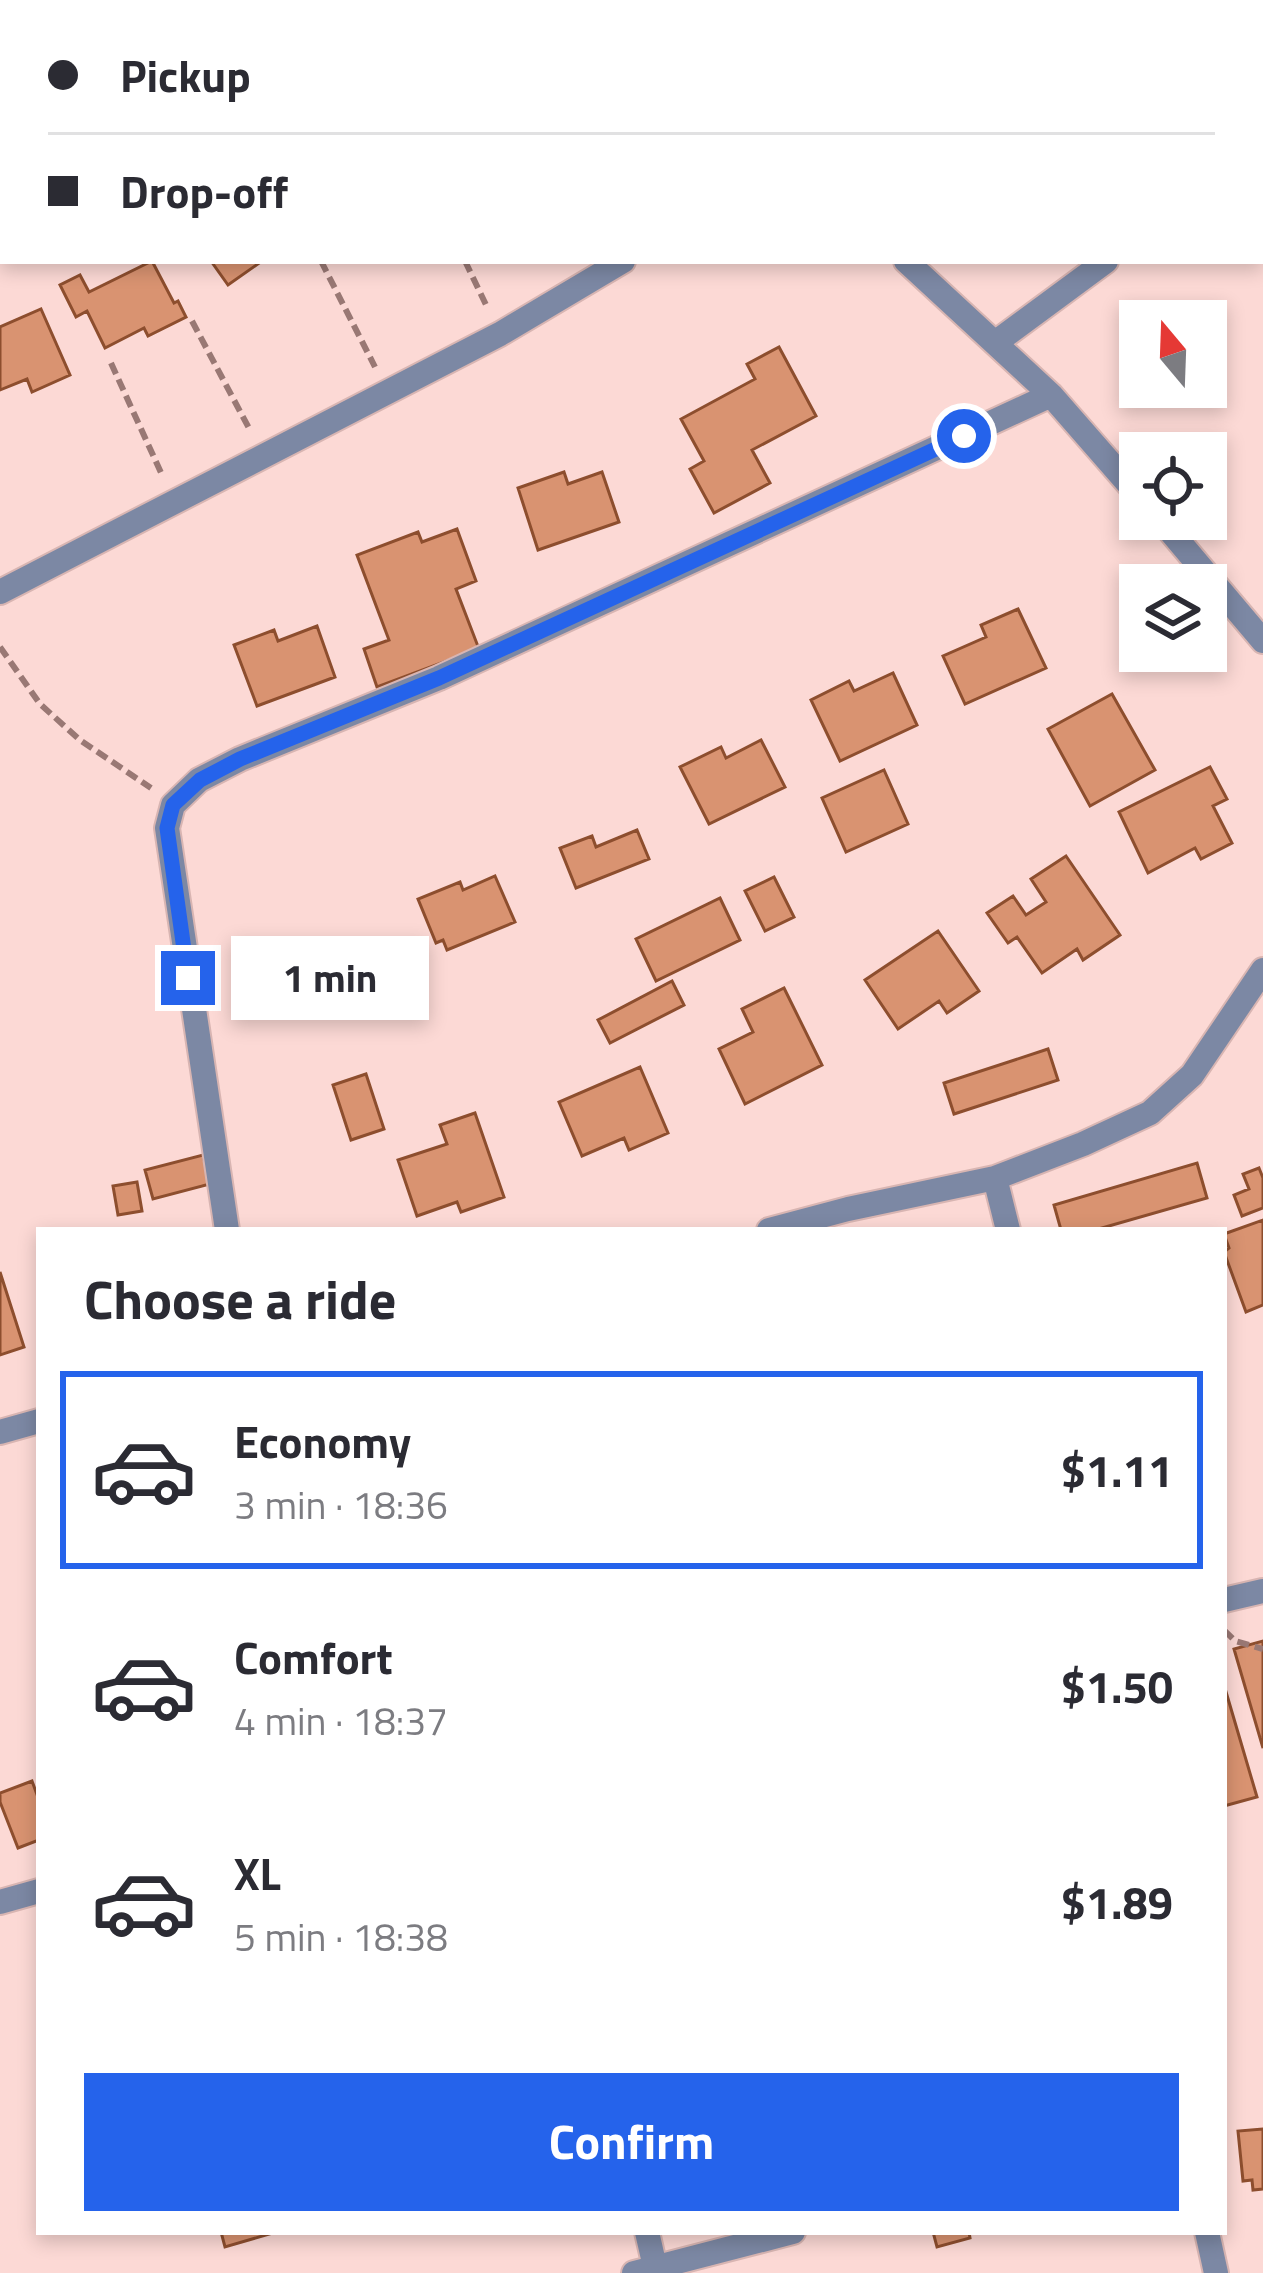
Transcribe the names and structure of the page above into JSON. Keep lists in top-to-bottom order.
{
  "north": "top",
  "page": {
    "banner": ["Pickup", "Drop-off"],
    "bubble": "1 min",
    "heading": "Choose a ride",
    "list": [
      {
        "name": "Economy",
        "note": "3 min · 18:36",
        "value": "$1.11"
      },
      {
        "name": "Comfort",
        "note": "4 min · 18:37",
        "value": "$1.50"
      },
      {
        "name": "XL",
        "note": "5 min · 18:38",
        "value": "$1.89"
      }
    ],
    "buttons": "Confirm"
  }
}
